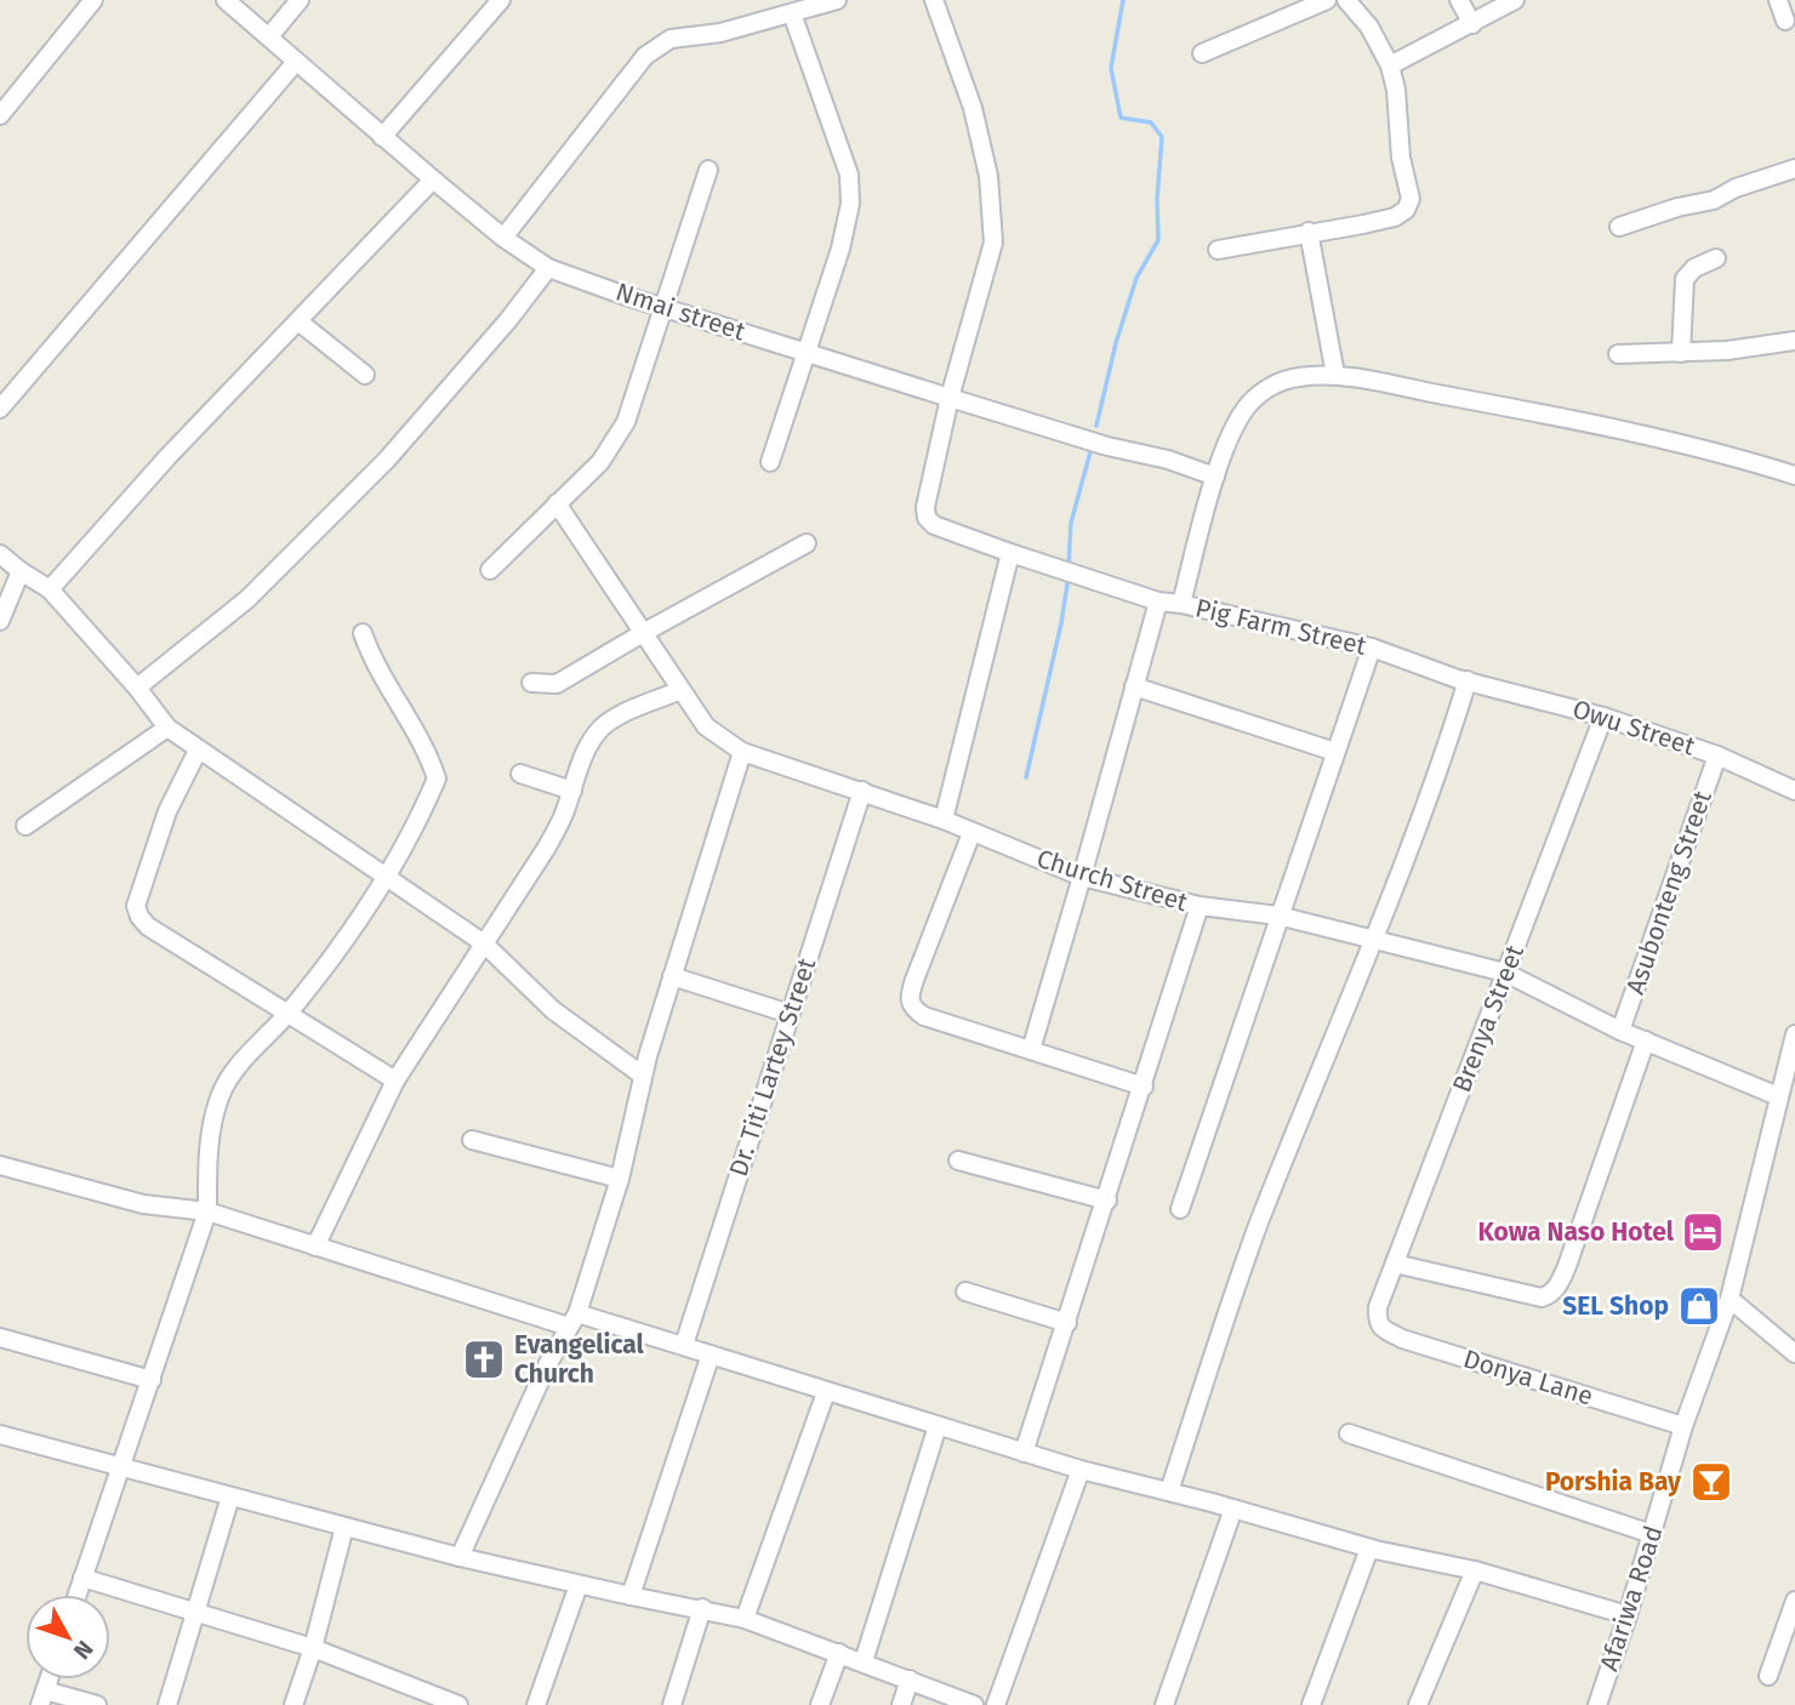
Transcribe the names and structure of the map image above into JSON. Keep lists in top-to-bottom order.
{
  "streets": {
    "street": [
      "Nmai street",
      "Pig Farm Street",
      "Owu Street",
      "Church Street",
      "Asubonteng Street",
      "Brenya Street",
      "Dr. Titi Lartey Street",
      "Donya Lane",
      "Afariwa Road"
    ]
  },
  "crossings": [
    ["Nmai street", "Pig Farm Street"],
    ["Pig Farm Street", "Owu Street"],
    ["Owu Street", "Asubonteng Street"],
    ["Owu Street", "Brenya Street"],
    ["Church Street", "Asubonteng Street"],
    ["Church Street", "Brenya Street"],
    ["Church Street", "Dr. Titi Lartey Street"],
    ["Church Street", "Afariwa Road"],
    ["Brenya Street", "Donya Lane"],
    ["Donya Lane", "Afariwa Road"]
  ],
  "places": {
    "hotel": ["Kowa Naso Hotel"],
    "shop": ["SEL Shop"],
    "church": ["Evangelical Church"],
    "bar": ["Porshia Bay"]
  },
  "north": "bottom right"
}
